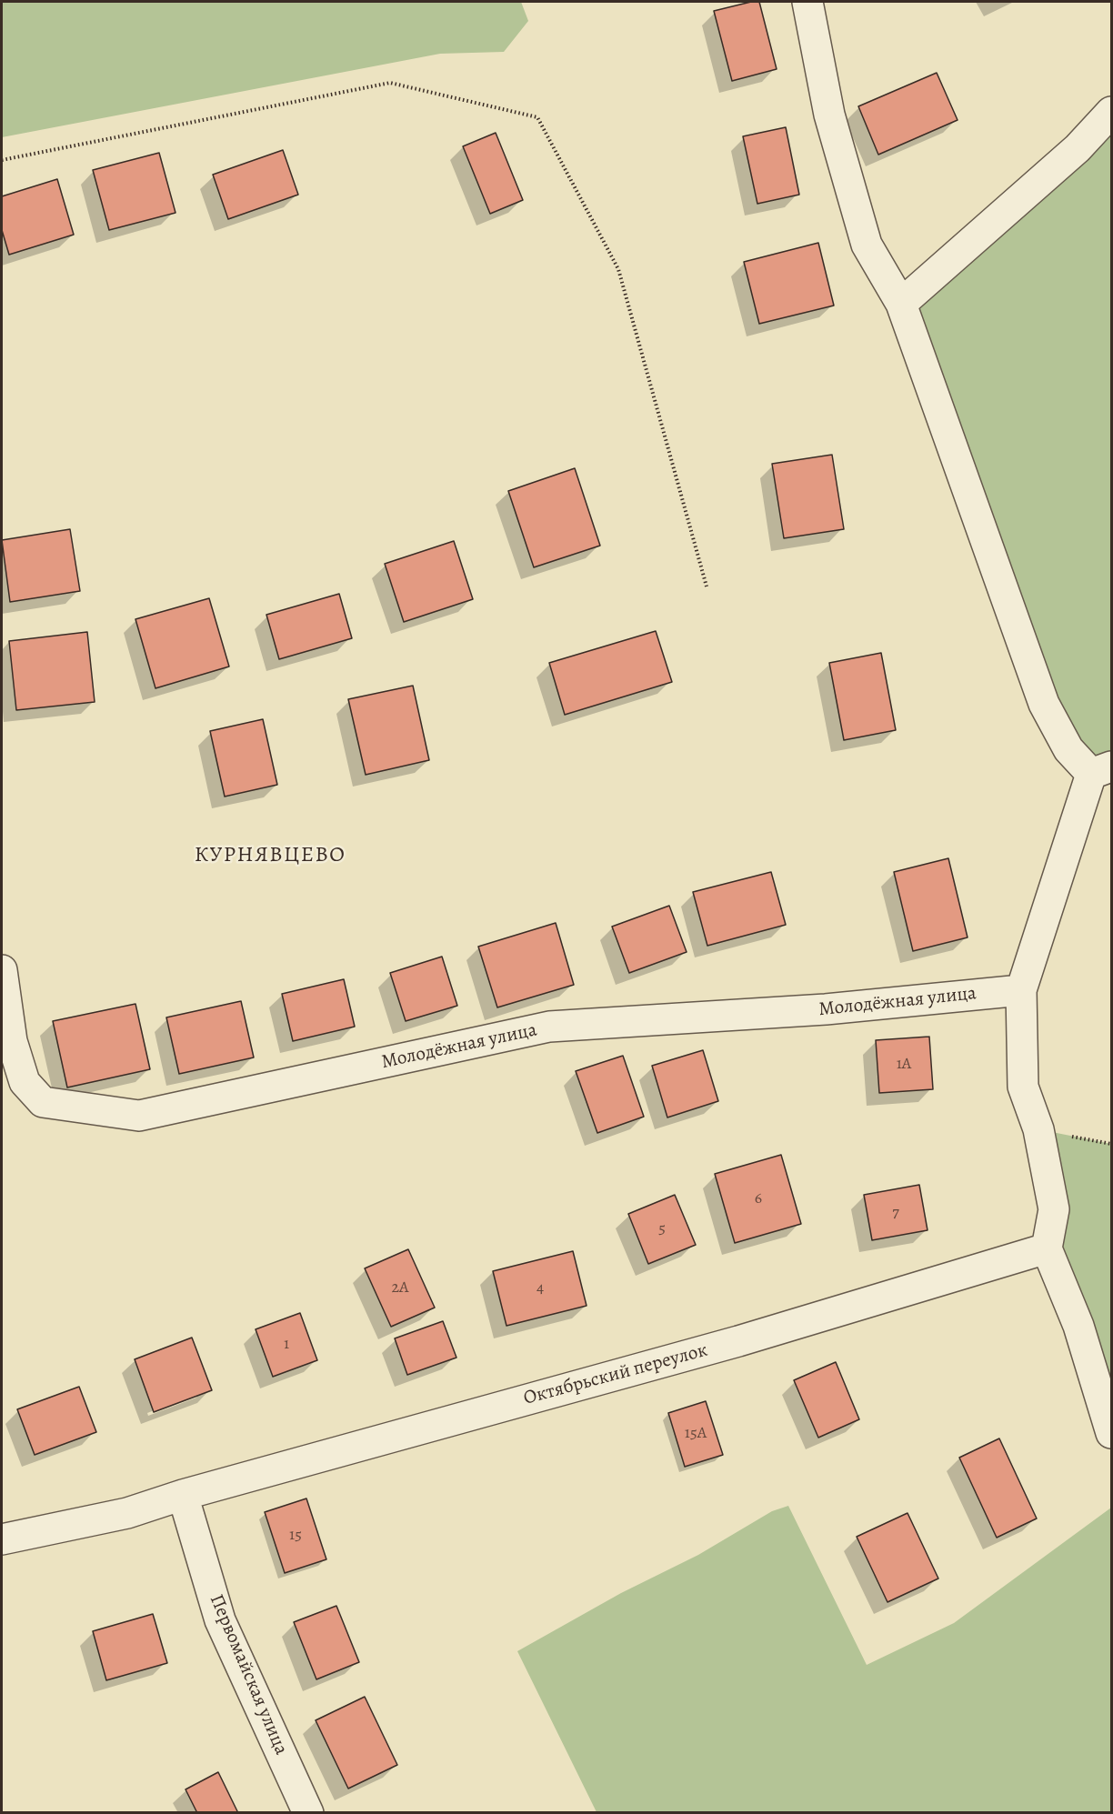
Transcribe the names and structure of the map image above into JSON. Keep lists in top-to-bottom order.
{
  "streets": {
    "street": ["Молодёжная улица", "Октябрьский переулок", "Первомайская улица"]
  },
  "crossings": [
    ["Октябрьский переулок", "Первомайская улица"]
  ],
  "districts": ["КУРНЯВЦЕВО"],
  "house_numbers": [
    "1А",
    "6",
    "7",
    "5",
    "2А",
    "4",
    "1",
    "15А",
    "15"
  ]
}
